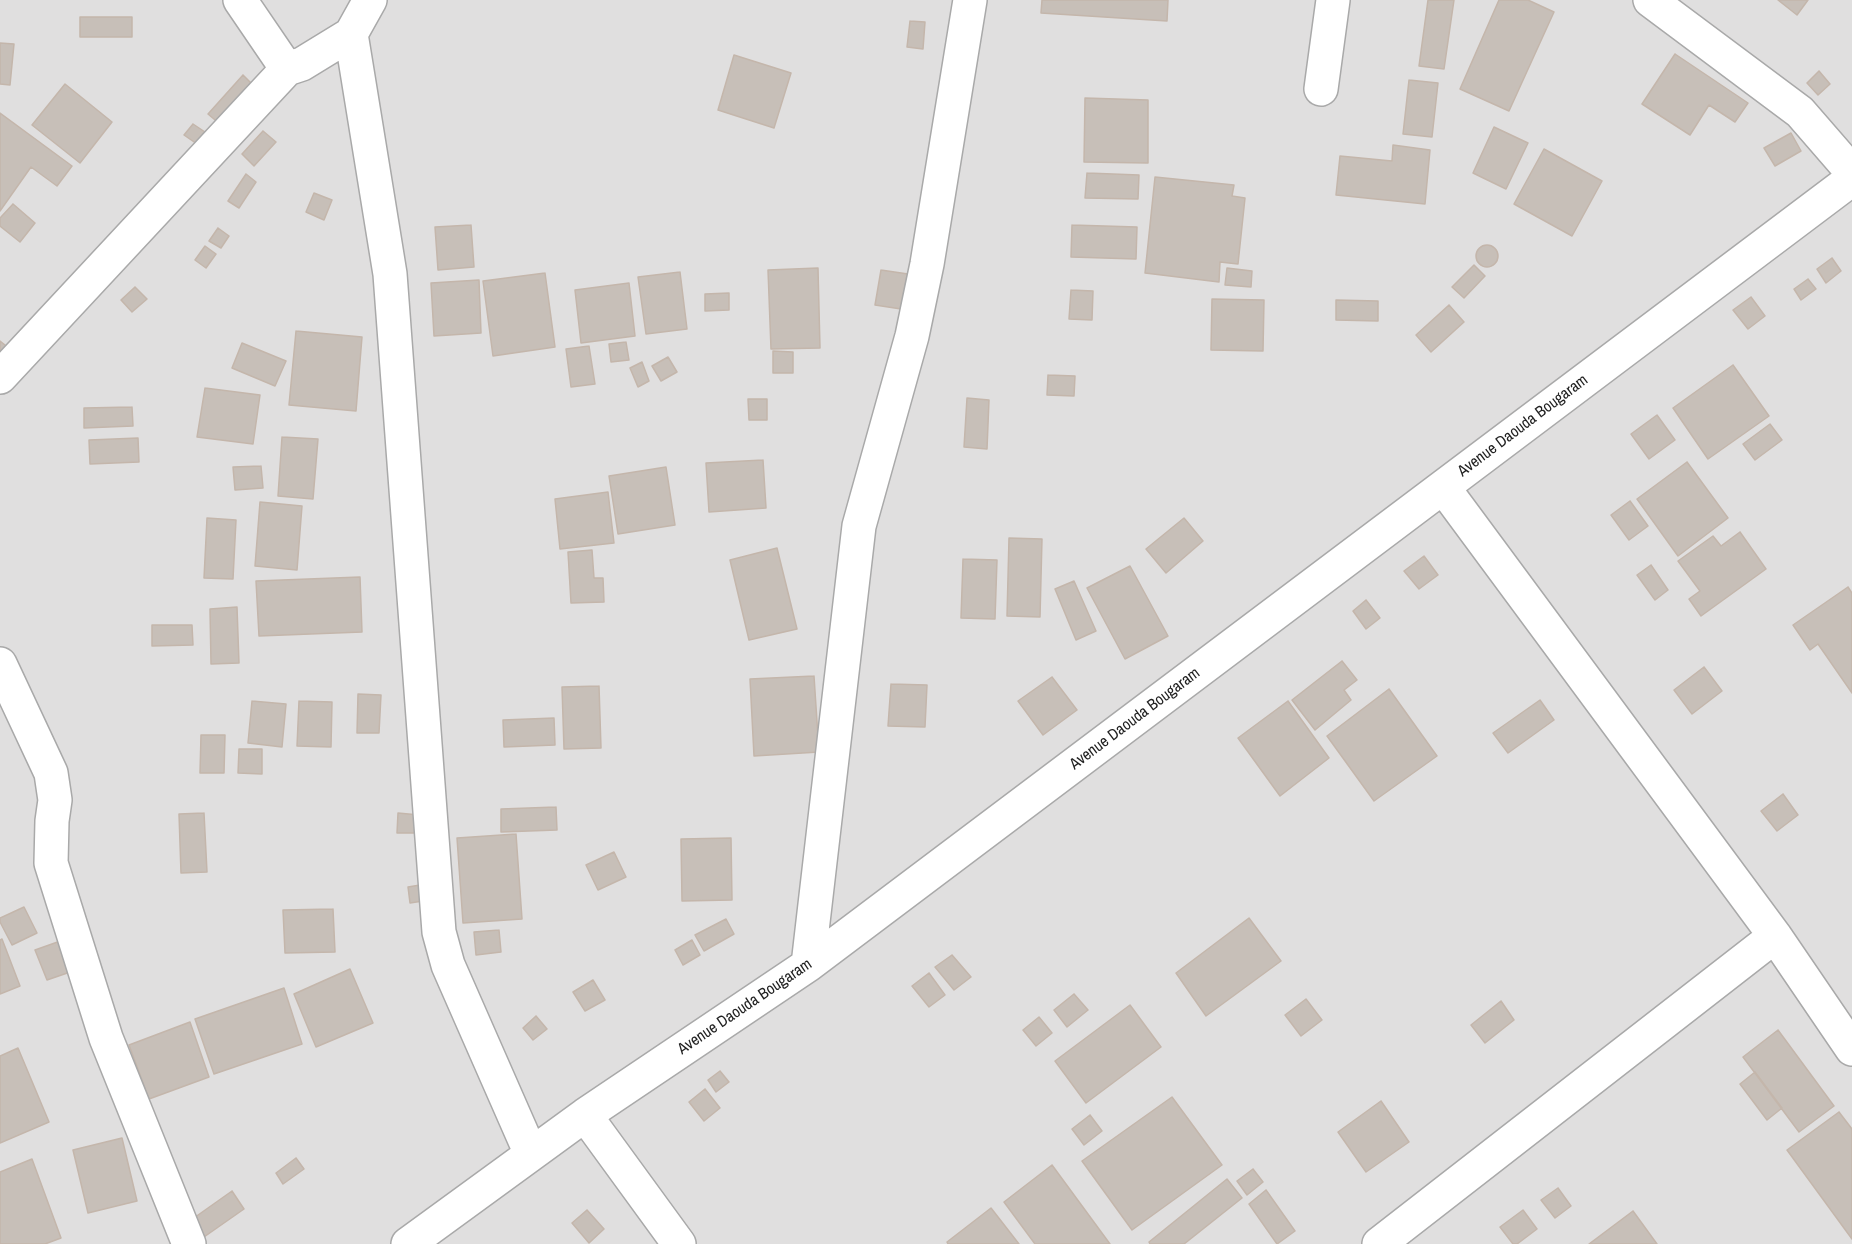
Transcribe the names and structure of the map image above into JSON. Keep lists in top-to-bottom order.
{
  "streets": {
    "street": ["Avenue Daouda Bougaram"]
  }
}
